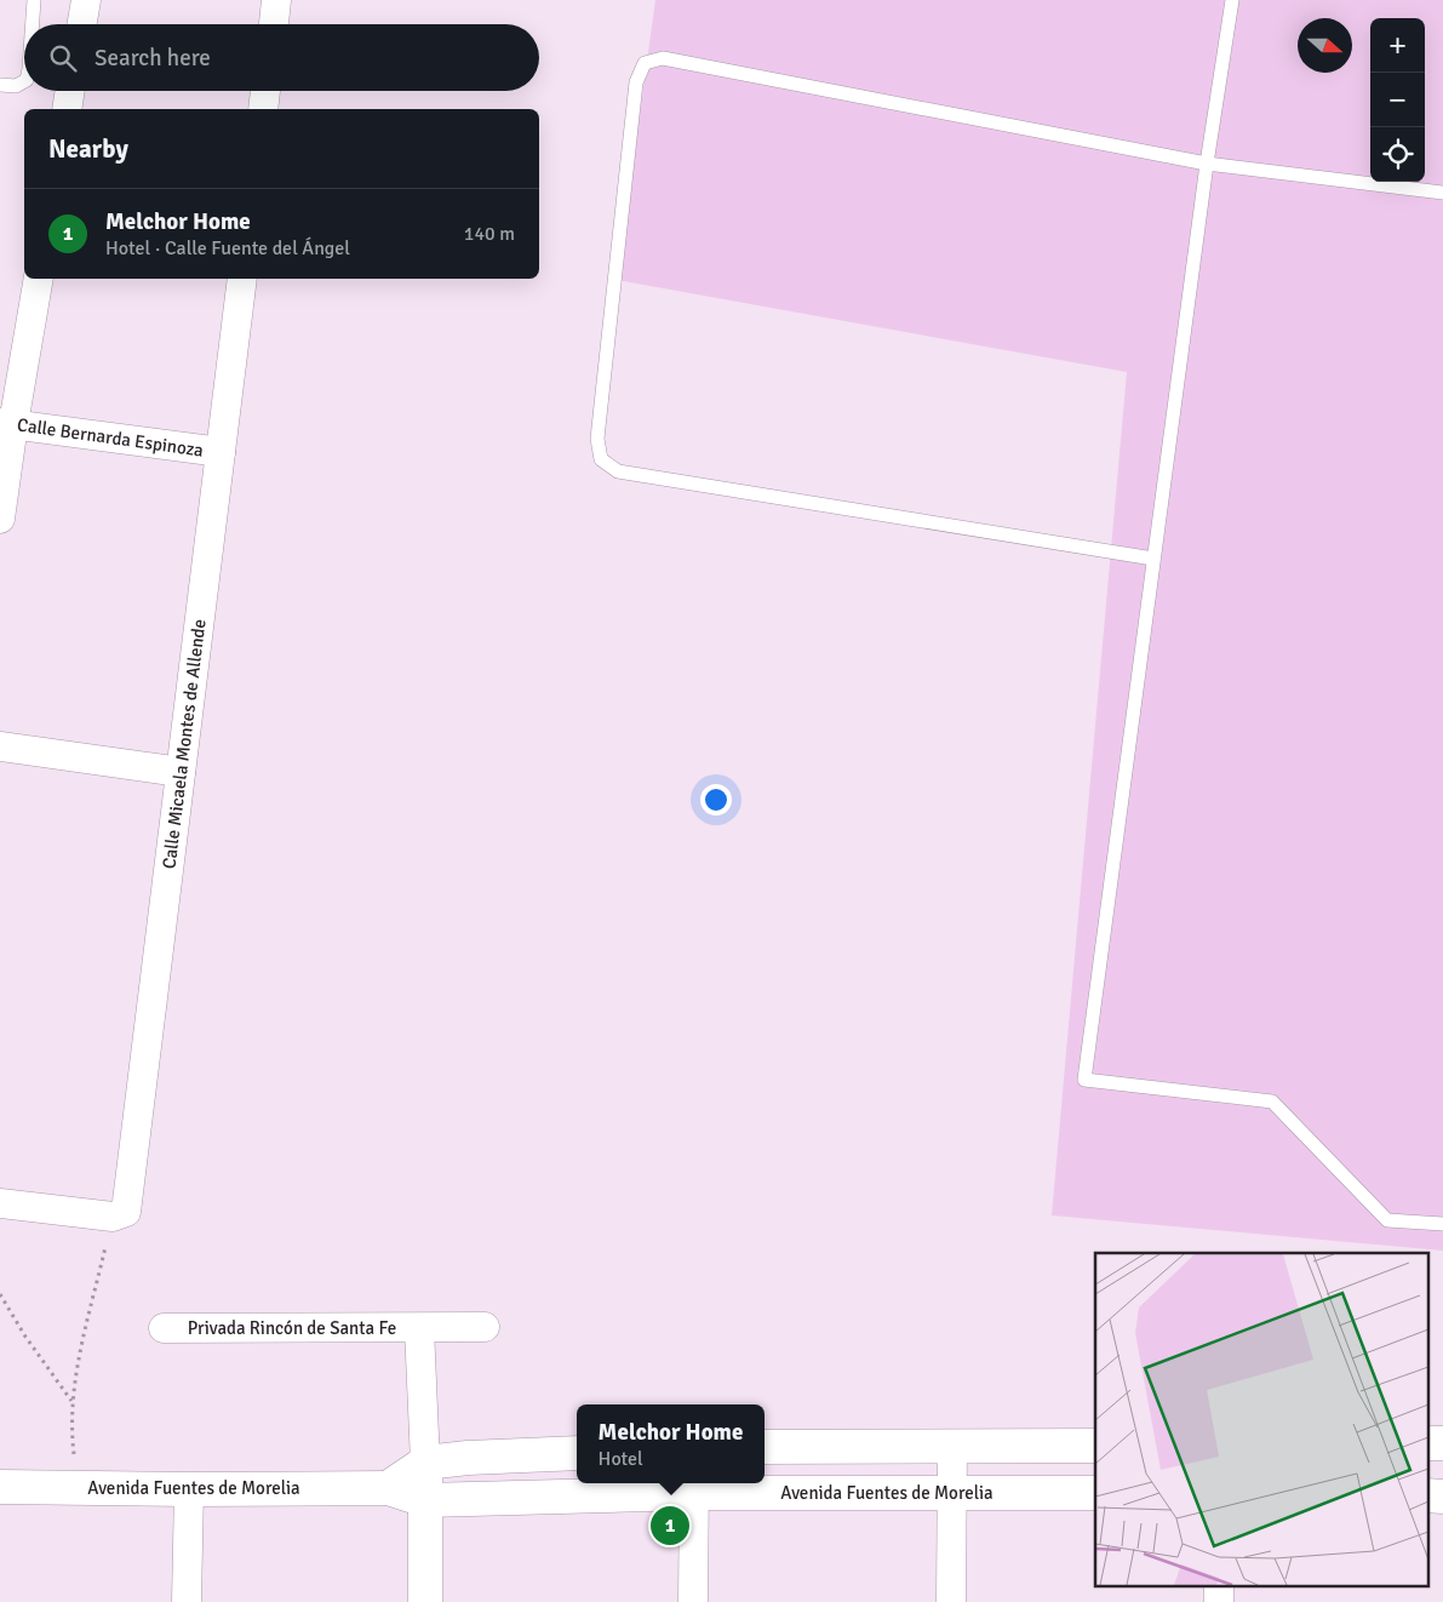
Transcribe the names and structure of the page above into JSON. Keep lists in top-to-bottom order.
{
  "streets": {
    "street": [
      "Calle Bernarda Espinoza",
      "Calle Micaela Montes de Allende",
      "Privada Rincón de Santa Fe",
      "Avenida Fuentes de Morelia"
    ]
  },
  "crossings": [
    ["Calle Bernarda Espinoza", "Calle Micaela Montes de Allende"]
  ],
  "north": "right",
  "page": {
    "map_buttons": ["+", "−"],
    "search": "Search here",
    "heading": "Nearby",
    "list": [
      {
        "mark": "1",
        "name": "Melchor Home",
        "note": "Hotel · Calle Fuente del Ángel",
        "value": "140 m"
      }
    ],
    "popup": ["Melchor Home", "Hotel"],
    "pins": "1"
  }
}
